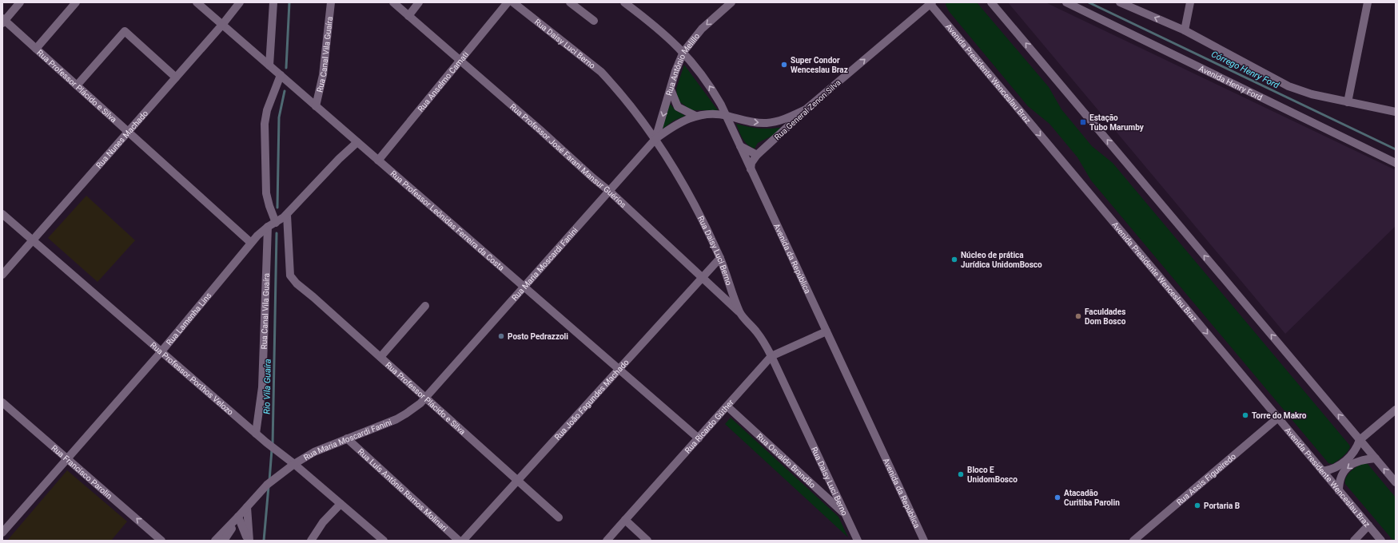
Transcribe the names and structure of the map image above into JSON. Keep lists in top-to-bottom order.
{
  "streets": {
    "street": [
      "Rua Daisy Luci Berno",
      "Rua Canal Vila Guaíra",
      "Rua Antônio Melillo",
      "Avenida Presidente Wenceslau Braz",
      "Rua Anselmo Camati",
      "Avenida Henry Ford",
      "Rua Professor Plácido e Silva",
      "Rua General Zenon Silva",
      "Rua Nunes Machado",
      "Rua Professor José Farani Mansur Guérios",
      "Rua Professor Leônidas Ferreira da Costa",
      "Avenida da República",
      "Rua Maria Moscardi Fanini",
      "Rua Lamenha Lins",
      "Rua Professor Porthos Velozo",
      "Rua João Fagundes Machado",
      "Rua Ricardo Güther",
      "Rua Osvaldo Brandão",
      "Rua Francisco Parolin",
      "Rua Assis Figueiredo",
      "Rua Luís Antônio Ramos Molinari"
    ]
  },
  "crossings": [
    ["Rua Daisy Luci Berno", "Rua Antônio Melillo"],
    ["Rua Daisy Luci Berno", "Rua Professor José Farani Mansur Guérios"],
    ["Rua Daisy Luci Berno", "Rua Maria Moscardi Fanini"],
    ["Rua Daisy Luci Berno", "Rua João Fagundes Machado"],
    ["Rua Daisy Luci Berno", "Rua Ricardo Güther"],
    ["Rua Daisy Luci Berno", "Rua Osvaldo Brandão"],
    ["Rua Canal Vila Guaíra", "Rua Professor Leônidas Ferreira da Costa"],
    ["Rua Canal Vila Guaíra", "Rua Lamenha Lins"],
    ["Rua Canal Vila Guaíra", "Rua Professor Porthos Velozo"],
    ["Rua Antônio Melillo", "Avenida da República"],
    ["Rua Antônio Melillo", "Rua Maria Moscardi Fanini"],
    ["Avenida Presidente Wenceslau Braz", "Rua General Zenon Silva"],
    ["Avenida Presidente Wenceslau Braz", "Rua Assis Figueiredo"],
    ["Rua Anselmo Camati", "Rua Professor José Farani Mansur Guérios"],
    ["Rua Anselmo Camati", "Rua Professor Leônidas Ferreira da Costa"],
    ["Rua Professor Plácido e Silva", "Rua Nunes Machado"],
    ["Rua Professor Plácido e Silva", "Rua Maria Moscardi Fanini"],
    ["Rua Professor Plácido e Silva", "Rua Lamenha Lins"],
    ["Rua Professor Plácido e Silva", "Rua João Fagundes Machado"],
    ["Rua General Zenon Silva", "Avenida da República"],
    ["Rua General Zenon Silva", "Rua Maria Moscardi Fanini"],
    ["Rua Nunes Machado", "Rua Professor Leônidas Ferreira da Costa"],
    ["Rua Nunes Machado", "Rua Professor Porthos Velozo"],
    ["Rua Professor José Farani Mansur Guérios", "Rua Maria Moscardi Fanini"],
    ["Rua Professor José Farani Mansur Guérios", "Rua João Fagundes Machado"],
    ["Rua Professor Leônidas Ferreira da Costa", "Rua Maria Moscardi Fanini"],
    ["Rua Professor Leônidas Ferreira da Costa", "Rua Lamenha Lins"],
    ["Rua Professor Leônidas Ferreira da Costa", "Rua João Fagundes Machado"],
    ["Rua Professor Leônidas Ferreira da Costa", "Rua Ricardo Güther"],
    ["Avenida da República", "Rua Maria Moscardi Fanini"],
    ["Avenida da República", "Rua Ricardo Güther"],
    ["Rua Maria Moscardi Fanini", "Rua Professor Porthos Velozo"],
    ["Rua Maria Moscardi Fanini", "Rua Luís Antônio Ramos Molinari"],
    ["Rua Lamenha Lins", "Rua Professor Porthos Velozo"],
    ["Rua Lamenha Lins", "Rua Francisco Parolin"],
    ["Rua Ricardo Güther", "Rua Osvaldo Brandão"]
  ],
  "one_way": ["Rua Antônio Melillo", "Rua General Zenon Silva", "Rua Francisco Parolin"],
  "water": ["Córrego Henry Ford", "Rio Vila Guaíra"],
  "places": {
    "other": [
      "Super Condor Wenceslau Braz",
      "Núcleo de prática Jurídica UnidomBosco",
      "Faculdades Dom Bosco",
      "Posto Pedrazzoli",
      "Torre do Makro",
      "Bloco E UnidomBosco",
      "Atacadão Curitiba Parolin",
      "Portaria B"
    ],
    "transit": ["Estação Tubo Marumby"]
  }
}
